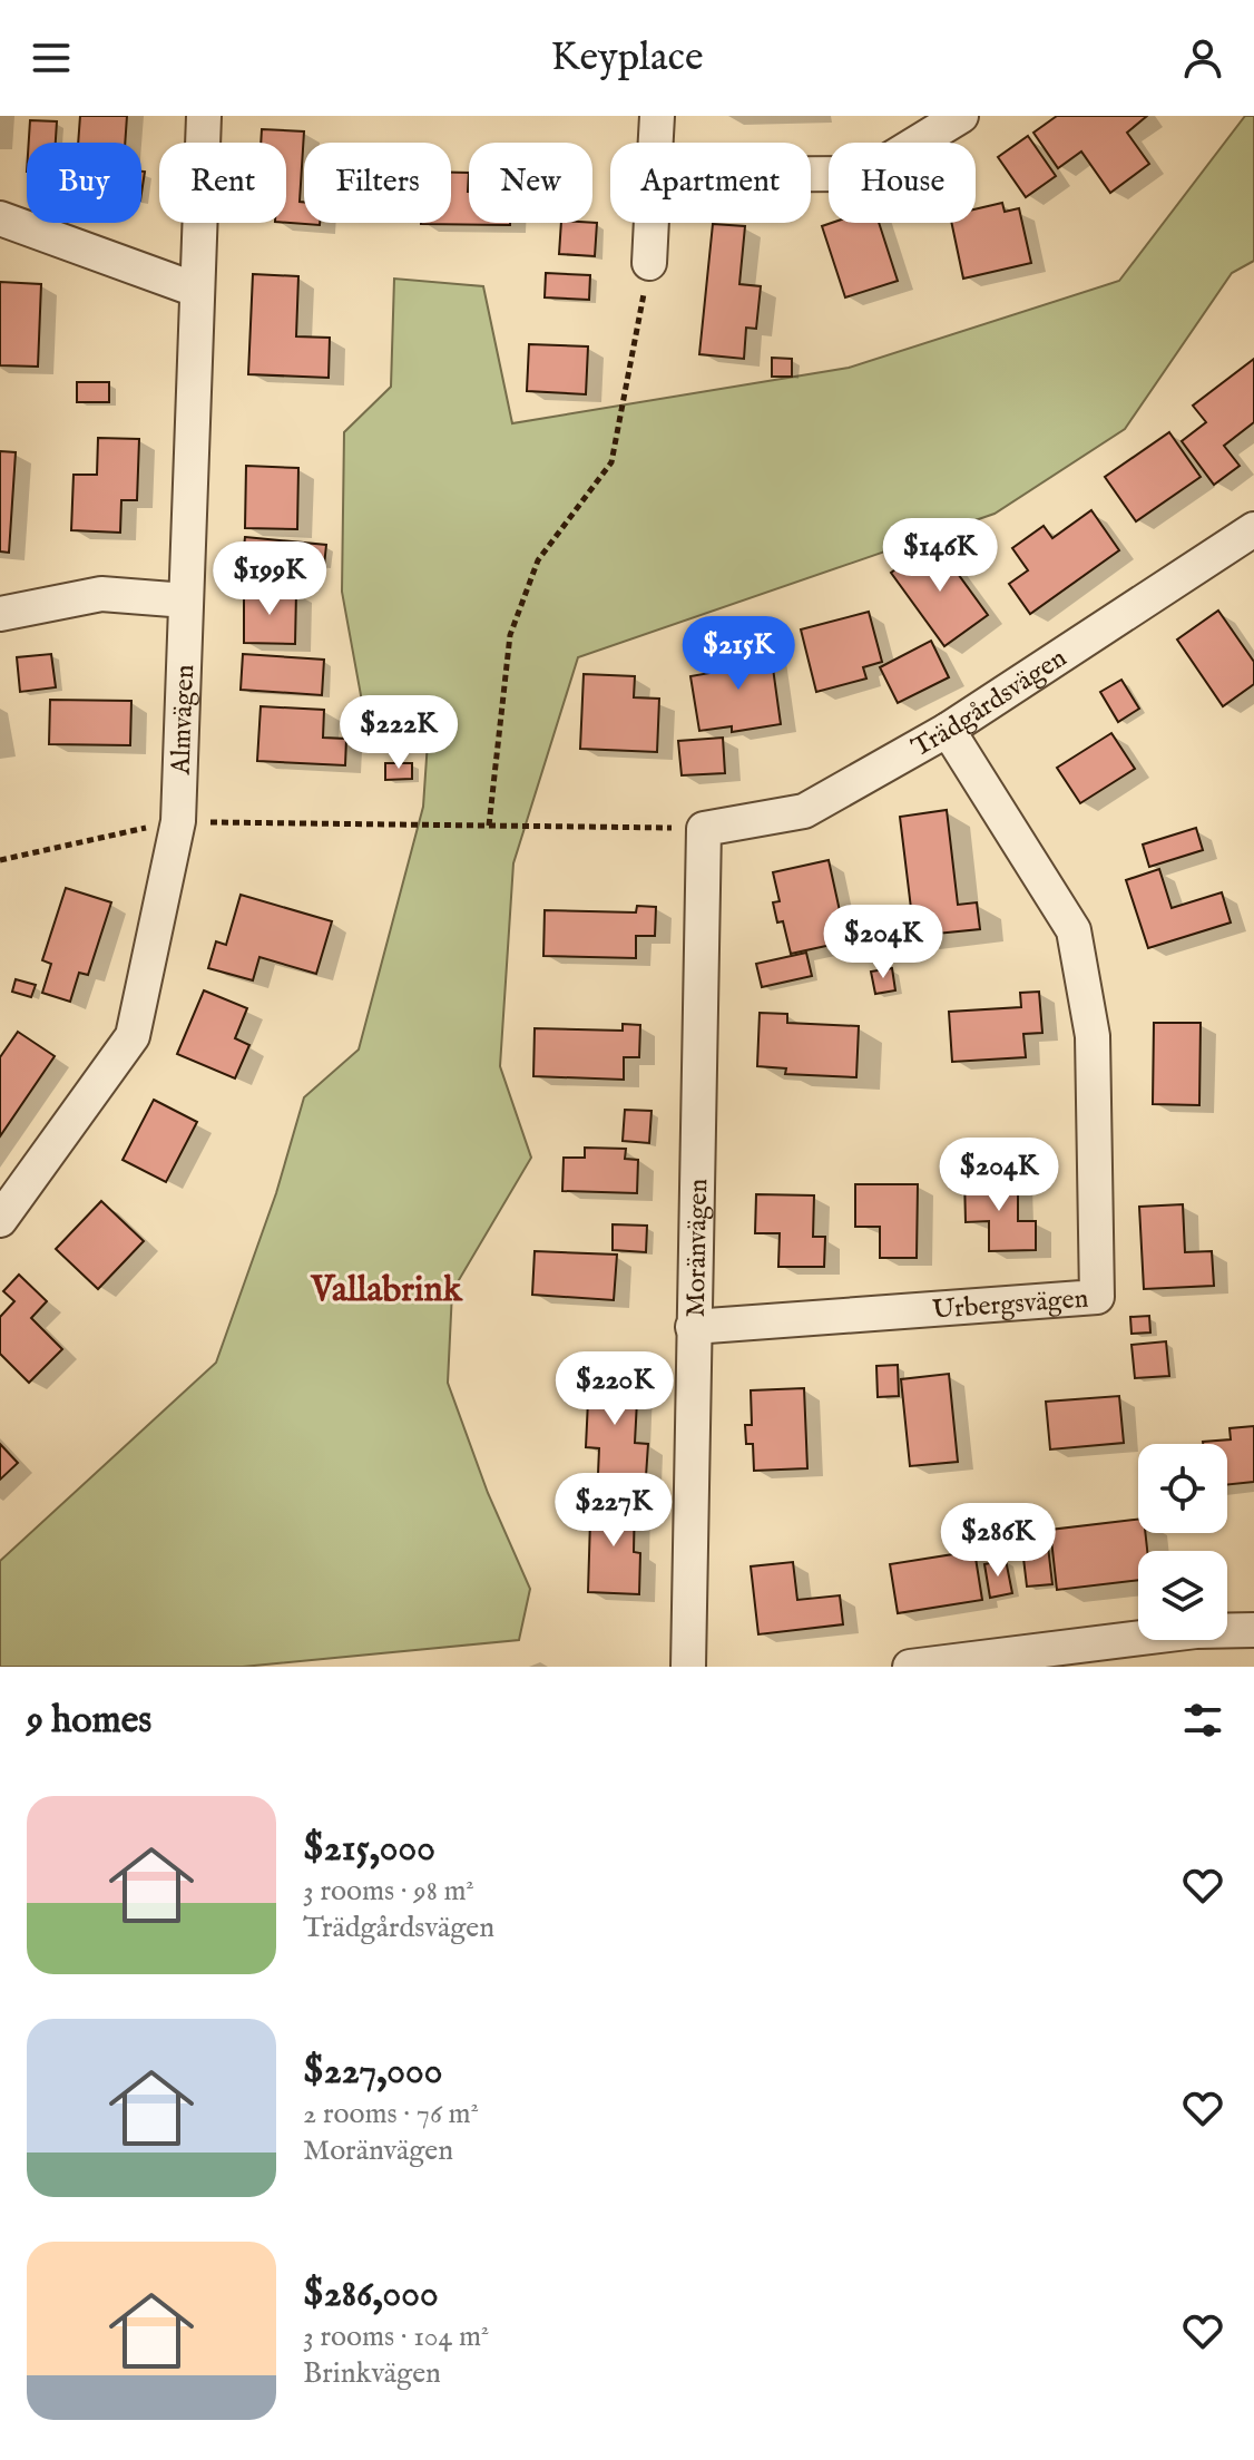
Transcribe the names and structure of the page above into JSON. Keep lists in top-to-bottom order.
{
  "streets": {
    "street": [
      "Trädgårdsvägen",
      "Almvägen",
      "Moränvägen",
      "Urbergsvägen"
    ]
  },
  "crossings": [
    ["Trädgårdsvägen", "Moränvägen"],
    ["Trädgårdsvägen", "Urbergsvägen"],
    ["Moränvägen", "Urbergsvägen"]
  ],
  "districts": ["Vallabrink"],
  "page": {
    "header": "Keyplace",
    "chip": [
      "Buy",
      "Rent",
      "Filters",
      "New",
      "Apartment",
      "House"
    ],
    "price": [
      "$146K",
      "$199K",
      "$215K",
      "$222K",
      "$204K",
      "$204K",
      "$220K",
      "$227K",
      "$286K"
    ],
    "heading": "9 homes",
    "list": [
      {
        "name": "$215,000",
        "note": "3 rooms · 98 m² · Trädgårdsvägen"
      },
      {
        "name": "$227,000",
        "note": "2 rooms · 76 m² · Moränvägen"
      },
      {
        "name": "$286,000",
        "note": "3 rooms · 104 m² · Brinkvägen"
      }
    ]
  }
}
